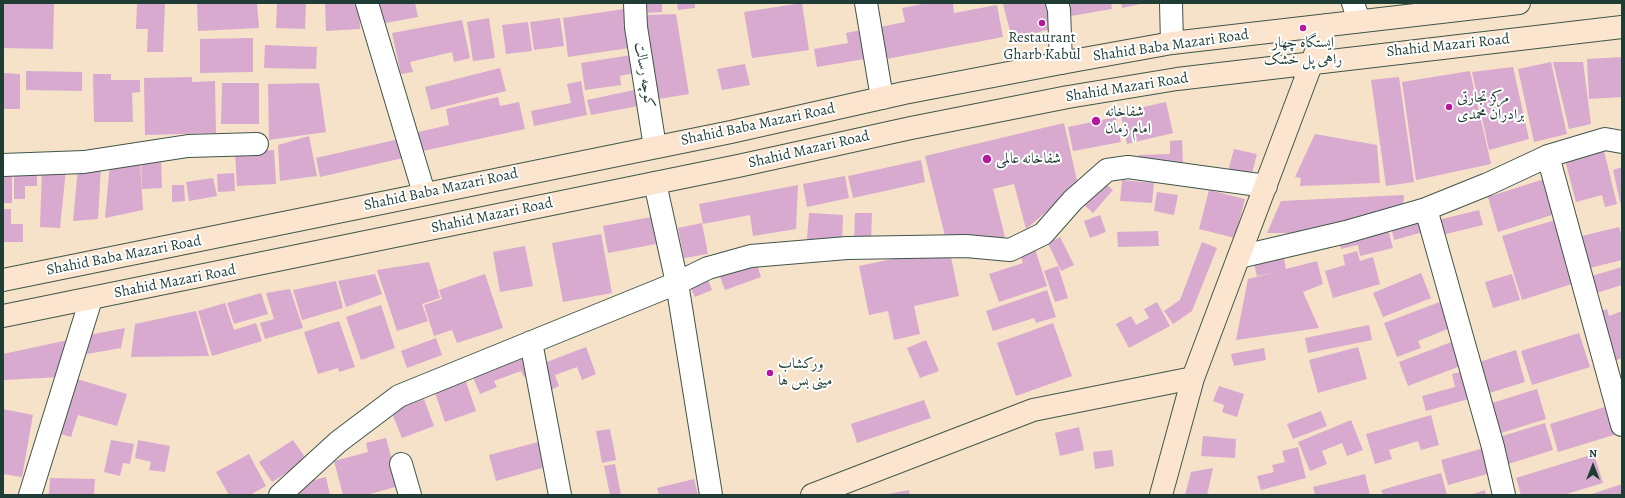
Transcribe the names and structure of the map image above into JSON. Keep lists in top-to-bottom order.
{
  "streets": {
    "main road": ["Shahid Baba Mazari Road", "Shahid Mazari Road"],
    "street": ["کوچه رسالت"]
  },
  "crossings": [
    ["Shahid Baba Mazari Road", "کوچه رسالت"]
  ],
  "places": [
    "Restaurant Gharb Kabul",
    "ایستگاه چهار راهی پل خشک",
    "مرکز تجارتی برادران محمدی",
    "شفاخانه امام زمان",
    "شفاخانه عالمی",
    "ورکشاب مینی بس ها"
  ],
  "north": "top"
}
